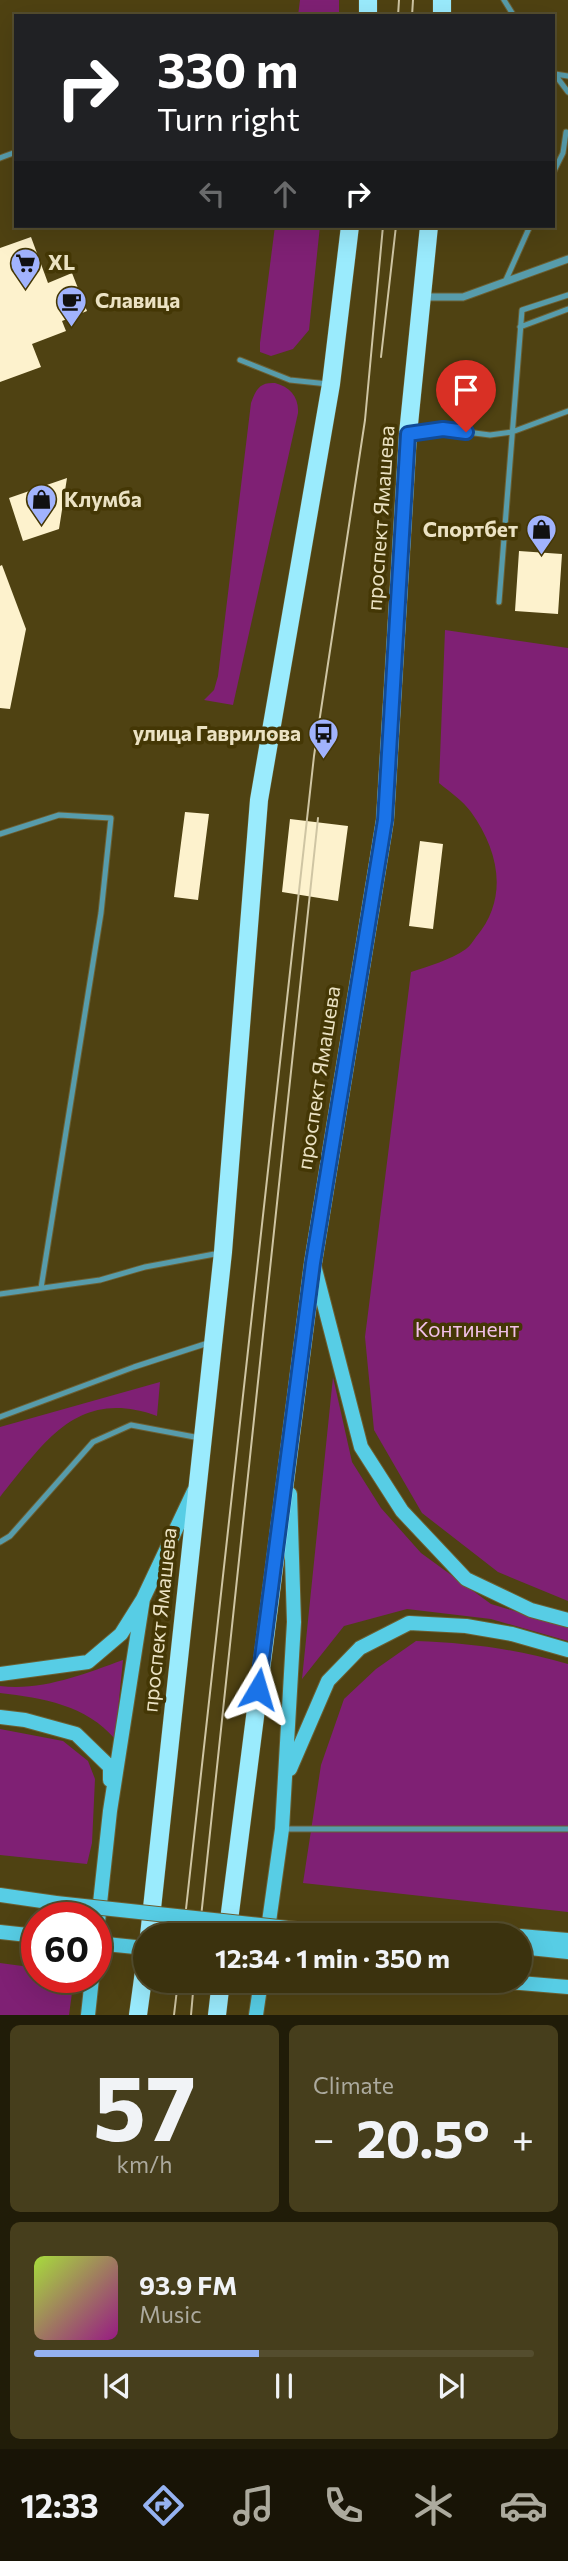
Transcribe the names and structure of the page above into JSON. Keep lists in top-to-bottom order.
{
  "streets": {
    "main road": ["проспект Ямашева"]
  },
  "parks": ["Континент"],
  "places": {
    "supermarket": ["XL"],
    "cafe": ["Славица"],
    "shop": ["Клумба", "Спортбет"],
    "bus stop": ["улица Гаврилова"]
  },
  "page": {
    "turn": ["330 m", "Turn right"],
    "limit": "60",
    "trip": "12:34 · 1 min · 350 m",
    "tile": [
      ["57", "km/h"],
      "Climate"
    ],
    "heat": ["−", "20.5°", "+"],
    "song": ["93.9 FM", "Music"],
    "tabs": "12:33"
  }
}
